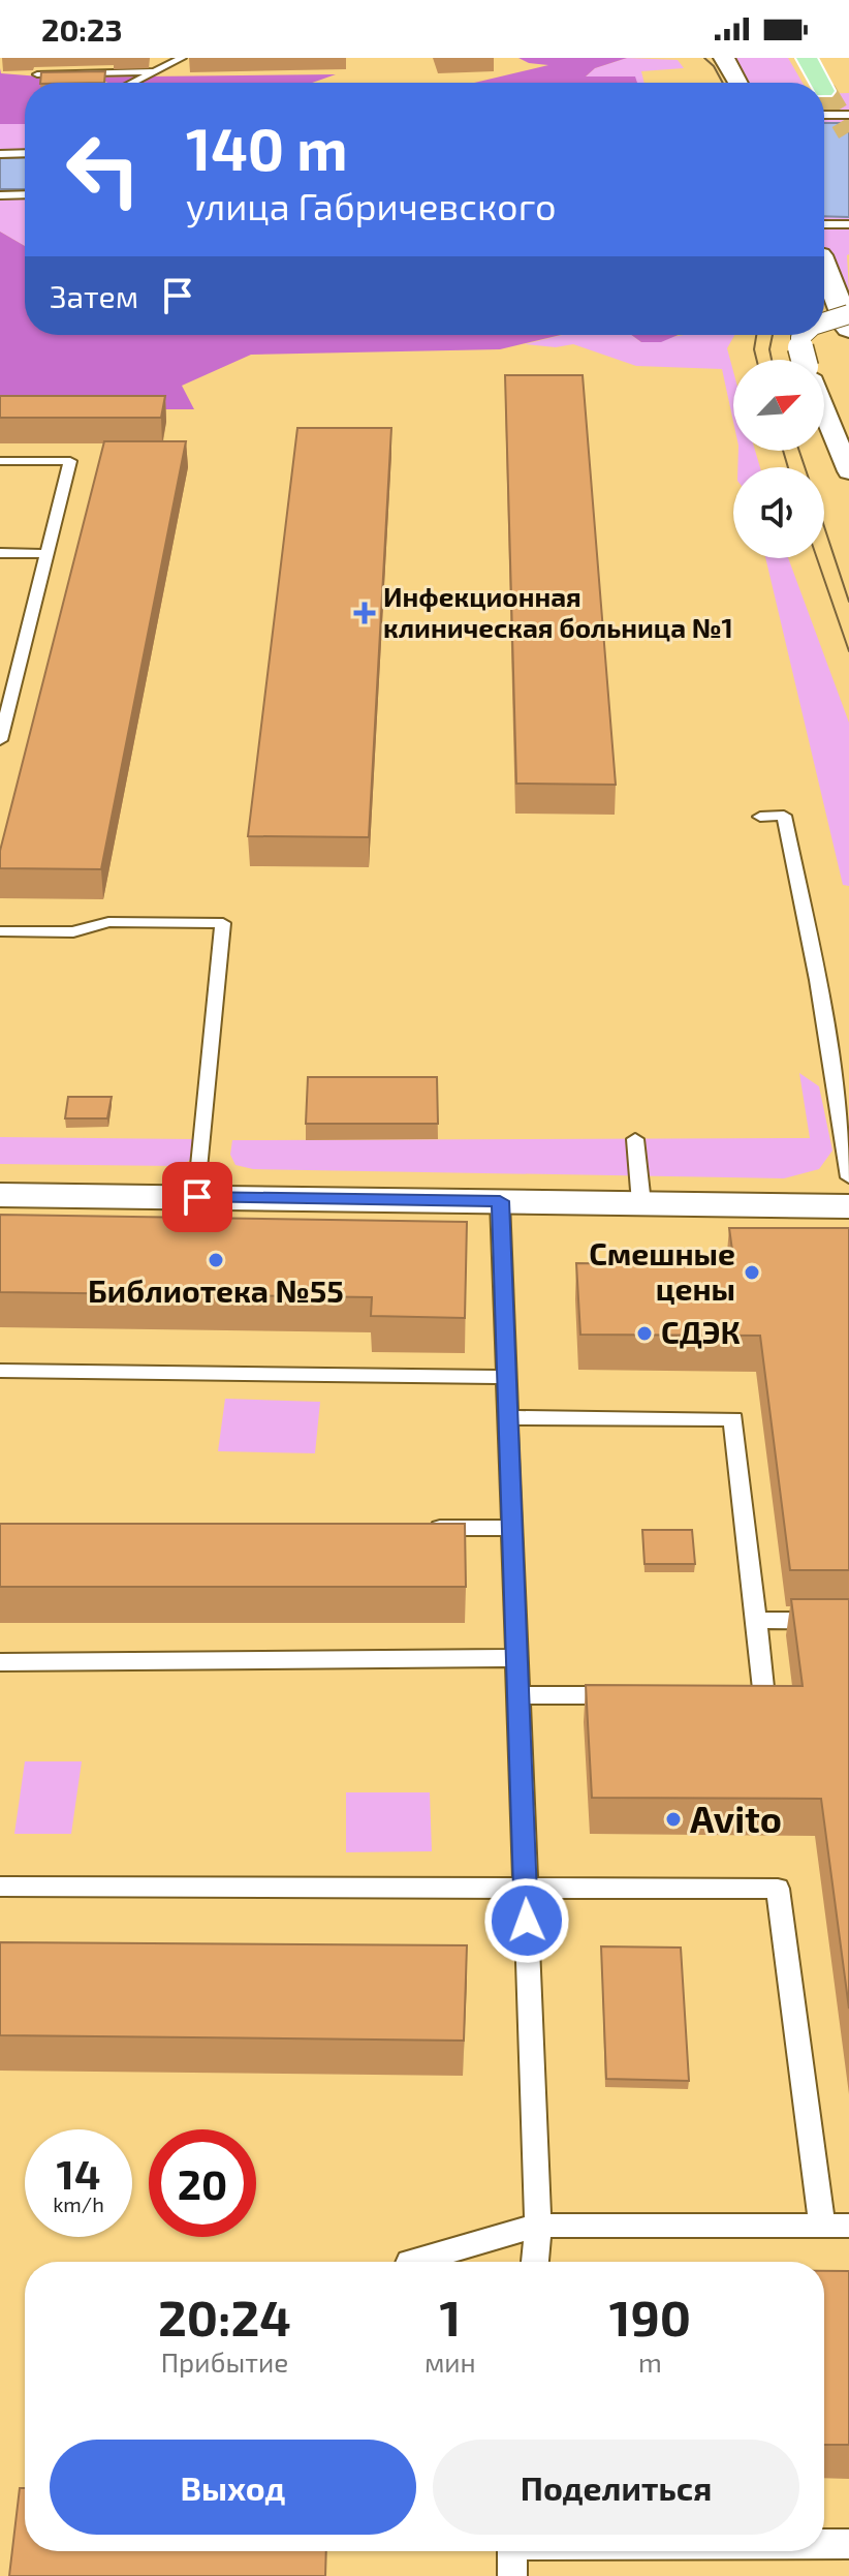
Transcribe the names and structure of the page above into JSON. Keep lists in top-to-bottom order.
{
  "places": {
    "health": ["Инфекционная клиническая больница №1"],
    "other": [
      "Библиотека №55",
      "Смешные цены",
      "СДЭК",
      "Avito"
    ]
  },
  "north": "top right",
  "page": {
    "status": "20:23",
    "turn": ["140 m", "улица Габричевского"],
    "then": "Затем",
    "speed": "14 km/h",
    "limit": "20",
    "eta": [
      "20:24",
      "Прибытие",
      "1",
      "мин",
      "190",
      "m"
    ],
    "buttons": ["Выход", "Поделиться"]
  }
}
